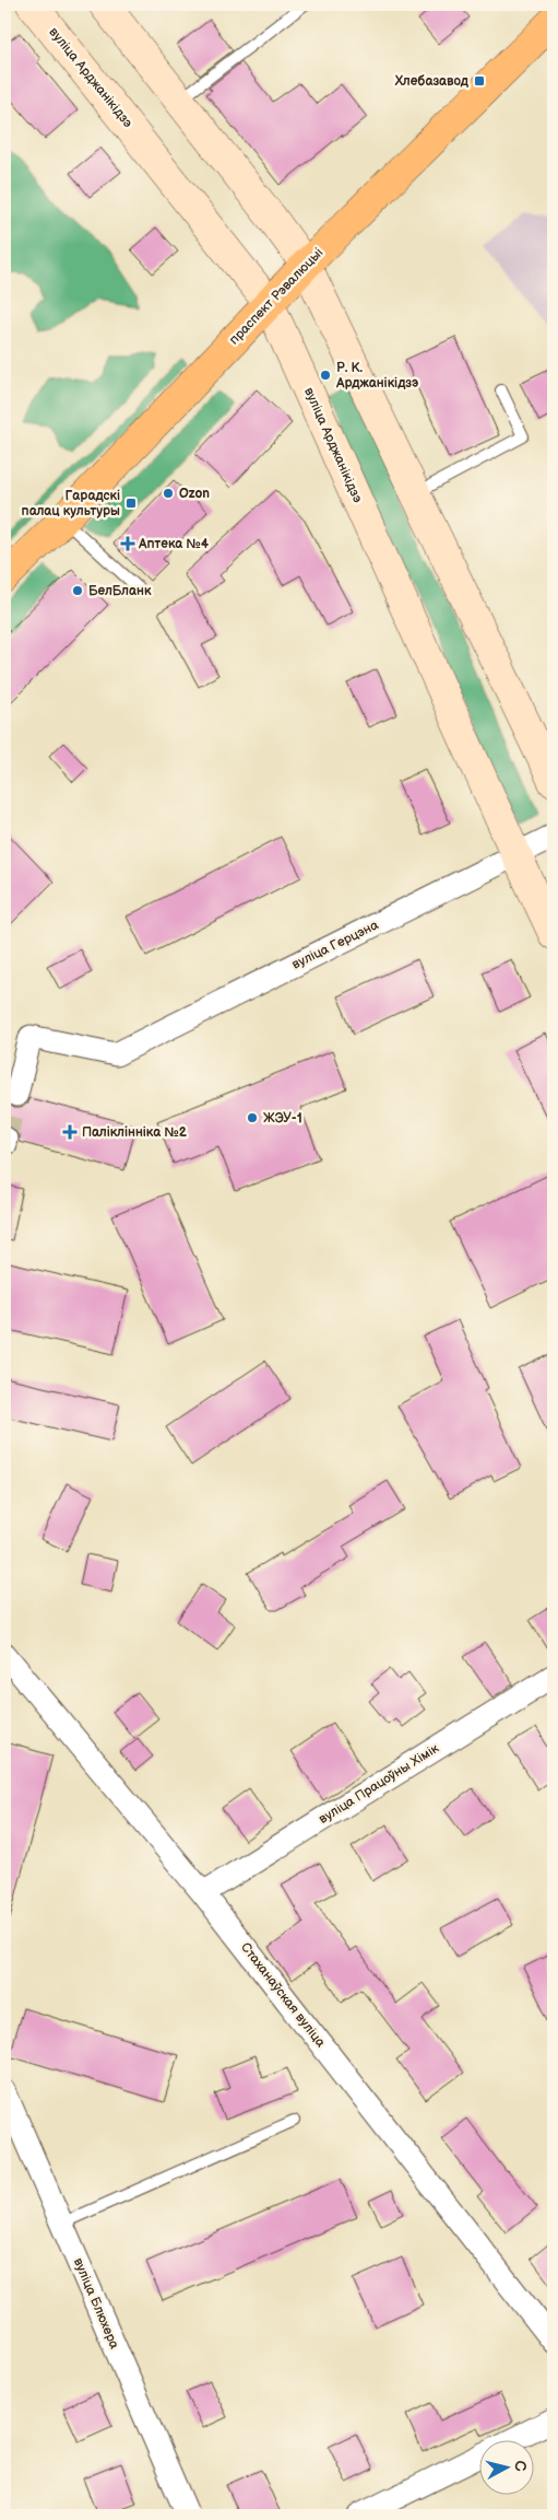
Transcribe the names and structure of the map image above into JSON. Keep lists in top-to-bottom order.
{
  "streets": {
    "main road": ["вуліца Арджанікідзэ", "праспект Рэвалюцыі"],
    "street": [
      "вуліца Герцэна",
      "вуліца Працоўны Хімік",
      "Стаханаўская вуліца",
      "вуліца Блюхера"
    ]
  },
  "crossings": [
    ["вуліца Арджанікідзэ", "праспект Рэвалюцыі"],
    ["вуліца Арджанікідзэ", "вуліца Герцэна"],
    ["вуліца Працоўны Хімік", "Стаханаўская вуліца"]
  ],
  "places": {
    "transit": ["Хлебазавод", "Гарадскі палац культуры"],
    "other": [
      "Р. К. Арджанікідзэ",
      "Ozon",
      "БелБланк",
      "ЖЭУ-1"
    ],
    "health": ["Аптека №4", "Паліклінніка №2"]
  },
  "north": "right"
}
